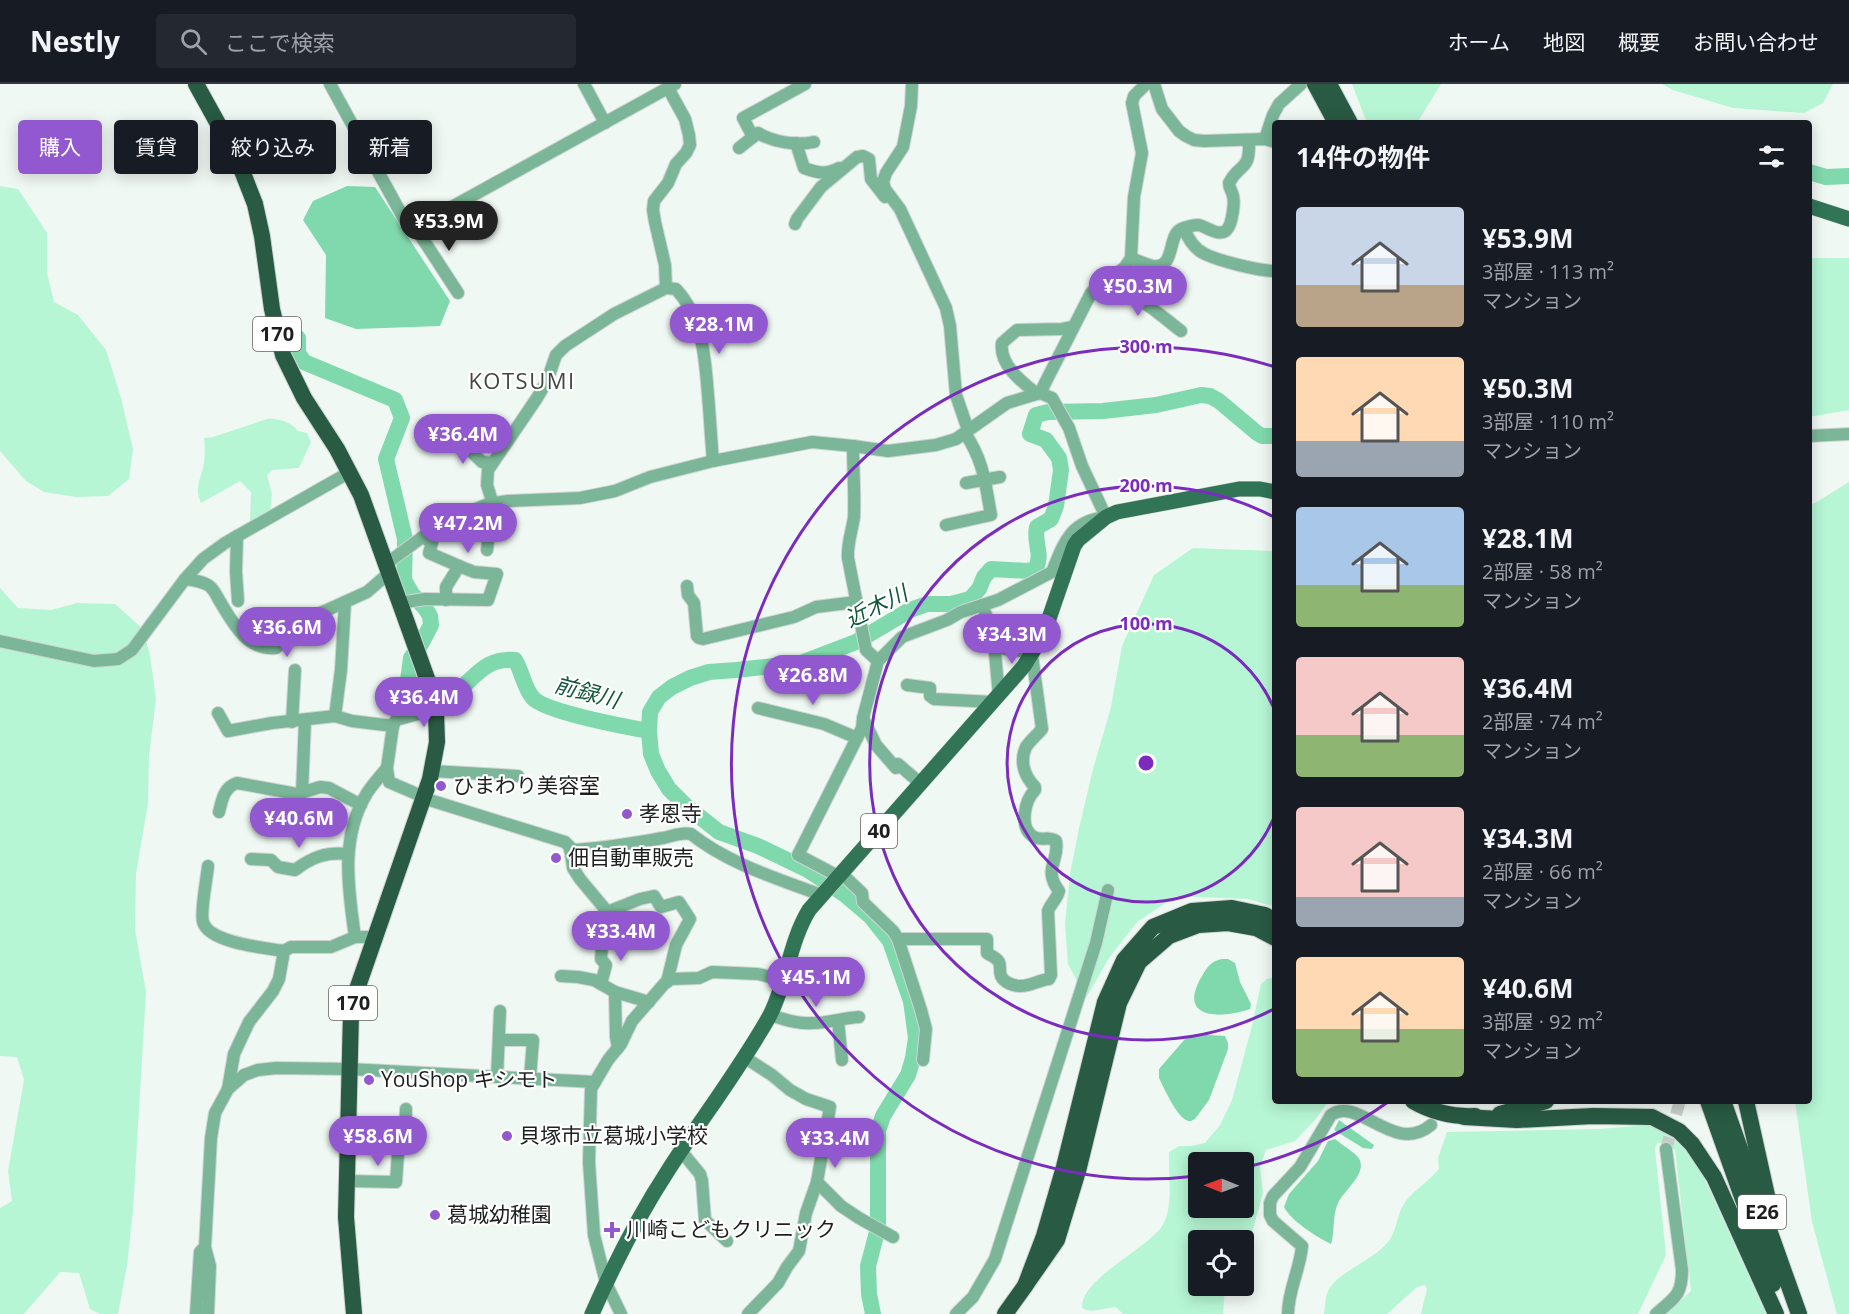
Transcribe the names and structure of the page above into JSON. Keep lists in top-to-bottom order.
{
  "streets": {
    "highway": ["170", "E26"],
    "main road": ["40"]
  },
  "districts": ["KOTSUMI"],
  "water": ["近木川", "前録川"],
  "places": {
    "other": [
      "ひまわり美容室",
      "孝恩寺",
      "佃自動車販売",
      "YouShop キシモト",
      "貝塚市立葛城小学校",
      "葛城幼稚園"
    ],
    "health": ["川崎こどもクリニック"]
  },
  "north": "left",
  "page": {
    "header": "Nestly",
    "search": "ここで検索",
    "nav": [
      "ホーム",
      "地図",
      "概要",
      "お問い合わせ"
    ],
    "chip": [
      "購入",
      "賃貸",
      "絞り込み",
      "新着"
    ],
    "heading": "14件の物件",
    "list": [
      {
        "name": "¥53.9M",
        "note": "3部屋 · 113 m² · マンション"
      },
      {
        "name": "¥50.3M",
        "note": "3部屋 · 110 m² · マンション"
      },
      {
        "name": "¥28.1M",
        "note": "2部屋 · 58 m² · マンション"
      },
      {
        "name": "¥36.4M",
        "note": "2部屋 · 74 m² · マンション"
      },
      {
        "name": "¥34.3M",
        "note": "2部屋 · 66 m² · マンション"
      },
      {
        "name": "¥40.6M",
        "note": "3部屋 · 92 m² · マンション"
      }
    ],
    "price": [
      "¥53.9M",
      "¥50.3M",
      "¥28.1M",
      "¥36.4M",
      "¥47.2M",
      "¥36.6M",
      "¥34.3M",
      "¥26.8M",
      "¥36.4M",
      "¥40.6M",
      "¥33.4M",
      "¥45.1M",
      "¥58.6M",
      "¥33.4M"
    ]
  },
  "rings": ["300 m", "200 m", "100 m"]
}
